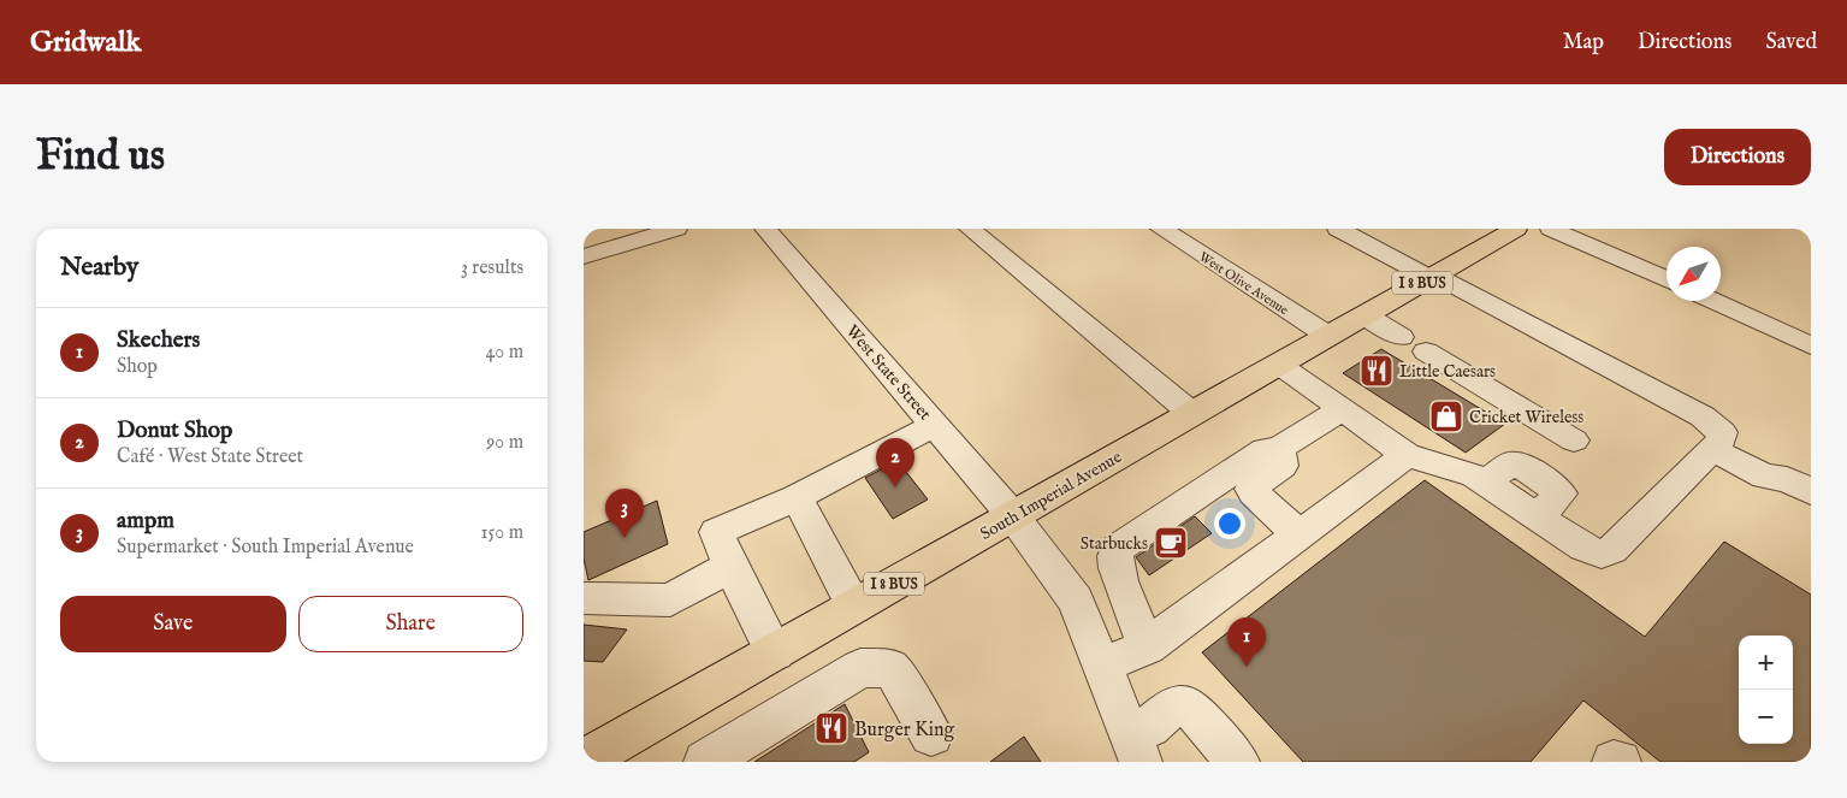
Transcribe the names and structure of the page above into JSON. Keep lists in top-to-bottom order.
{
  "streets": {
    "highway": ["I 8 BUS", "South Imperial Avenue"],
    "street": ["West Olive Avenue", "West State Street"]
  },
  "crossings": [
    ["West Olive Avenue", "South Imperial Avenue"],
    ["West State Street", "South Imperial Avenue"]
  ],
  "places": {
    "restaurant": ["Little Caesars", "Burger King"],
    "shop": ["Cricket Wireless"],
    "cafe": ["Starbucks"]
  },
  "north": "bottom left",
  "page": {
    "header": "Gridwalk",
    "nav": ["Map", "Directions", "Saved"],
    "buttons": [
      "Directions",
      ["Save", "Share"]
    ],
    "title": "Find us",
    "heading": ["Nearby", "3 results"],
    "list": [
      {
        "mark": "1",
        "name": "Skechers",
        "note": "Shop",
        "value": "40 m"
      },
      {
        "mark": "2",
        "name": "Donut Shop",
        "note": "Café · West State Street",
        "value": "90 m"
      },
      {
        "mark": "3",
        "name": "ampm",
        "note": "Supermarket · South Imperial Avenue",
        "value": "150 m"
      }
    ],
    "pins": ["2", "3", "1"],
    "map_buttons": ["+", "−"]
  }
}
